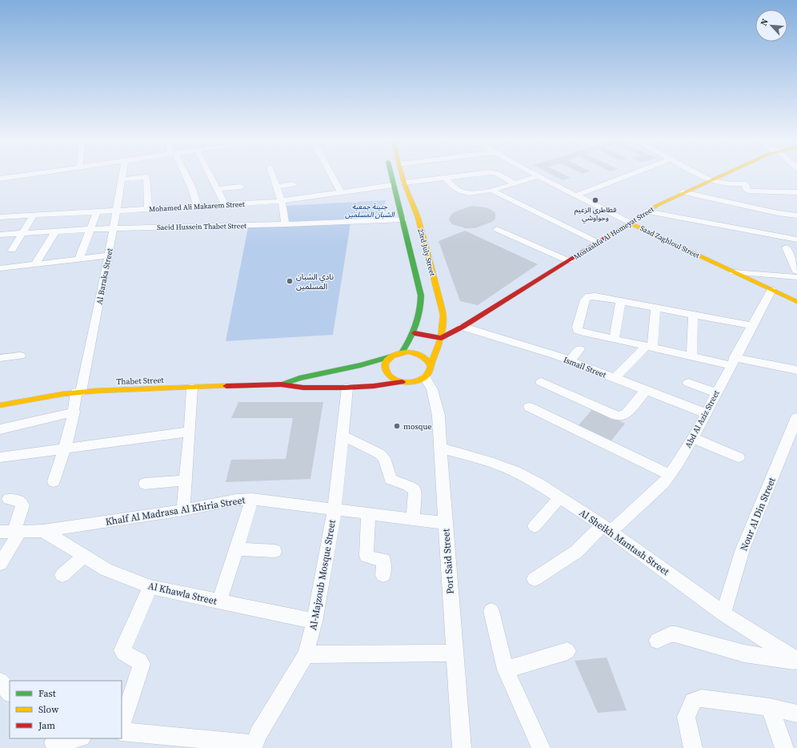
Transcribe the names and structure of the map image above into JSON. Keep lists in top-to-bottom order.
{
  "streets": {
    "main road": [
      "Mostashfa Al Homeyat Street",
      "Saad Zaghloul Street",
      "23rd July Street",
      "Thabet Street"
    ],
    "street": [
      "Mohamed Ali Makarem Street",
      "Saeid Hussein Thabet Street",
      "Al Baraka Street",
      "Ismail Street",
      "Abd Al Aziz Street",
      "Khalf Al Madrasa Al Khiria Street",
      "Nour Al Din Street",
      "Al Sheikh Mantash Street",
      "Port Said Street",
      "Al-Majzoub Mosque Street",
      "Al Khawla Street"
    ]
  },
  "crossings": [
    ["Mohamed Ali Makarem Street", "23rd July Street"],
    ["Mohamed Ali Makarem Street", "Al Baraka Street"],
    ["Saeid Hussein Thabet Street", "23rd July Street"],
    ["Saeid Hussein Thabet Street", "Al Baraka Street"],
    ["Mostashfa Al Homeyat Street", "Saad Zaghloul Street"],
    ["Mostashfa Al Homeyat Street", "23rd July Street"],
    ["Mostashfa Al Homeyat Street", "Ismail Street"],
    ["Saad Zaghloul Street", "Abd Al Aziz Street"],
    ["23rd July Street", "Thabet Street"],
    ["23rd July Street", "Port Said Street"],
    ["Al Baraka Street", "Thabet Street"],
    ["Ismail Street", "Abd Al Aziz Street"],
    ["Thabet Street", "Port Said Street"],
    ["Thabet Street", "Al-Majzoub Mosque Street"],
    ["Abd Al Aziz Street", "Al Sheikh Mantash Street"],
    ["Khalf Al Madrasa Al Khiria Street", "Port Said Street"],
    ["Khalf Al Madrasa Al Khiria Street", "Al-Majzoub Mosque Street"],
    ["Khalf Al Madrasa Al Khiria Street", "Al Khawla Street"],
    ["Nour Al Din Street", "Al Sheikh Mantash Street"],
    ["Al Sheikh Mantash Street", "Port Said Street"],
    ["Al-Majzoub Mosque Street", "Al Khawla Street"]
  ],
  "parks": ["جنينة جمعية الشبان المسلمين"],
  "places": ["فطاطري الزعيم وحواوشي", "نادي الشبان المسلمين", "mosque"],
  "legend": ["Fast", "Slow", "Jam"],
  "north": "top left"
}
